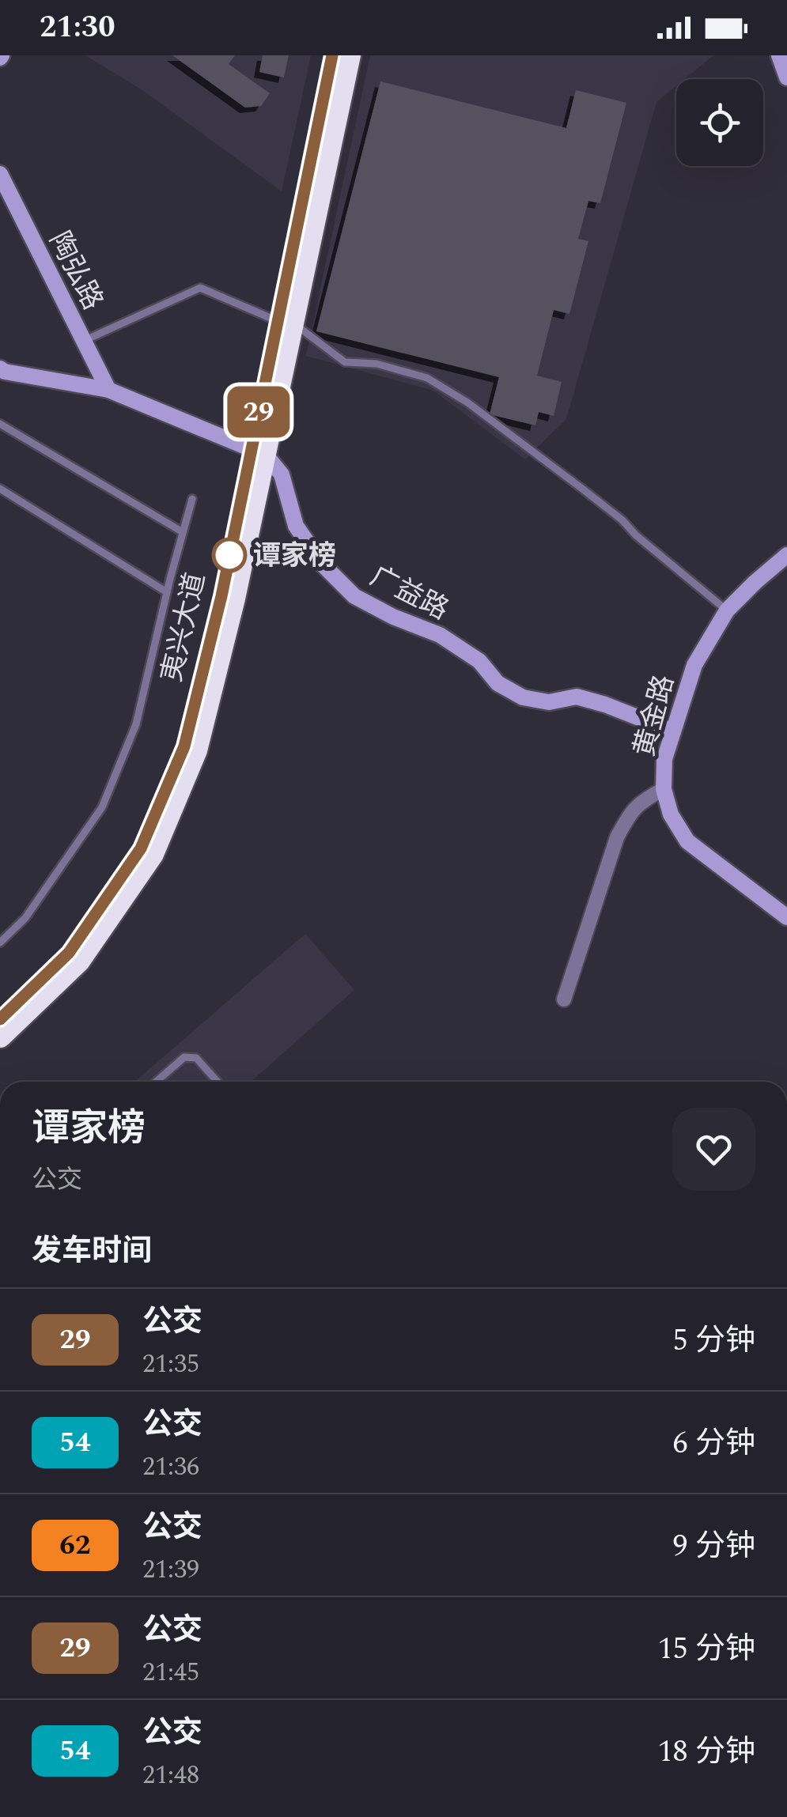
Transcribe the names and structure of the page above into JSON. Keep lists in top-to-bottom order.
{
  "streets": {
    "highway": ["夷兴大道"],
    "street": ["陶弘路", "广益路", "黄金路"]
  },
  "crossings": [
    ["广益路", "夷兴大道"],
    ["广益路", "黄金路"]
  ],
  "places": ["谭家榜"],
  "lines": ["bus line 29"],
  "page": {
    "status": "21:30",
    "on_map": "29",
    "heading": [
      ["谭家榜", "公交"],
      "发车时间"
    ],
    "list": [
      {
        "mark": "29",
        "name": "公交",
        "note": "21:35",
        "value": "5 分钟"
      },
      {
        "mark": "54",
        "name": "公交",
        "note": "21:36",
        "value": "6 分钟"
      },
      {
        "mark": "62",
        "name": "公交",
        "note": "21:39",
        "value": "9 分钟"
      },
      {
        "mark": "29",
        "name": "公交",
        "note": "21:45",
        "value": "15 分钟"
      },
      {
        "mark": "54",
        "name": "公交",
        "note": "21:48",
        "value": "18 分钟"
      }
    ]
  }
}
